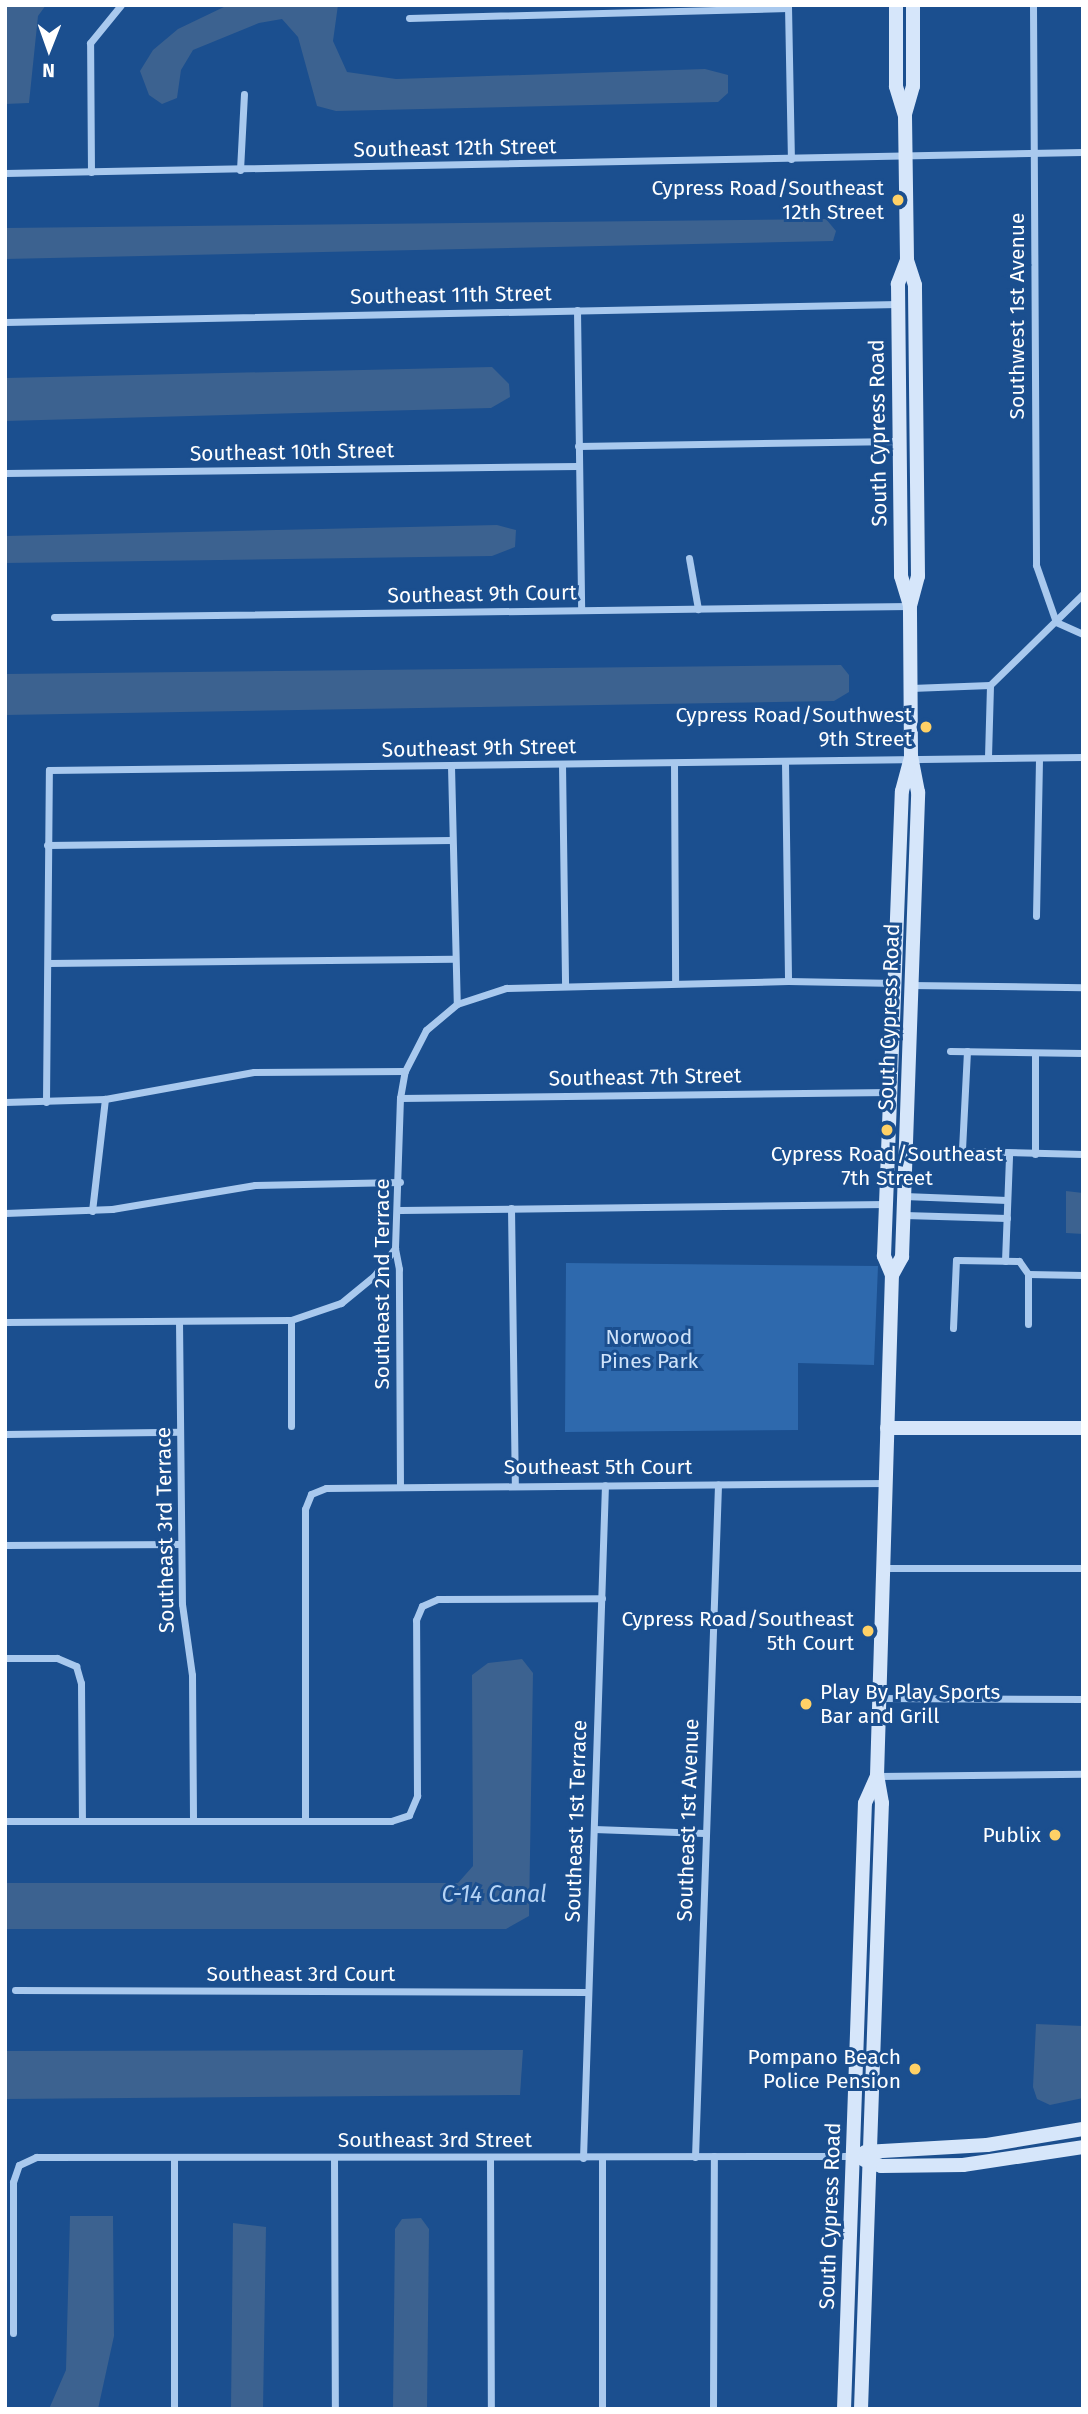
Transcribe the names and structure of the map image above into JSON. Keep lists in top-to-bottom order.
{
  "streets": {
    "street": [
      "Southeast 12th Street",
      "Southeast 11th Street",
      "Southwest 1st Avenue",
      "South Cypress Road",
      "Southeast 10th Street",
      "Southeast 9th Court",
      "Southeast 9th Street",
      "Southeast 7th Street",
      "Southeast 2nd Terrace",
      "Southeast 5th Court",
      "Southeast 3rd Terrace",
      "Southeast 1st Avenue",
      "Southeast 1st Terrace",
      "Southeast 3rd Court",
      "Southeast 3rd Street"
    ]
  },
  "crossings": [
    ["Southeast 12th Street", "Southwest 1st Avenue"],
    ["Southeast 12th Street", "South Cypress Road"],
    ["Southeast 11th Street", "South Cypress Road"],
    ["South Cypress Road", "Southeast 9th Court"],
    ["South Cypress Road", "Southeast 9th Street"],
    ["South Cypress Road", "Southeast 7th Street"],
    ["South Cypress Road", "Southeast 5th Court"],
    ["South Cypress Road", "Southeast 3rd Street"],
    ["Southeast 7th Street", "Southeast 2nd Terrace"],
    ["Southeast 2nd Terrace", "Southeast 5th Court"],
    ["Southeast 5th Court", "Southeast 1st Avenue"],
    ["Southeast 5th Court", "Southeast 1st Terrace"],
    ["Southeast 1st Avenue", "Southeast 3rd Street"],
    ["Southeast 1st Terrace", "Southeast 3rd Court"],
    ["Southeast 1st Terrace", "Southeast 3rd Street"]
  ],
  "water": ["C-14 Canal"],
  "parks": ["Norwood Pines Park"],
  "places": [
    "Cypress Road/Southeast 12th Street",
    "Cypress Road/Southwest 9th Street",
    "Cypress Road/Southeast 7th Street",
    "Cypress Road/Southeast 5th Court",
    "Play By Play Sports Bar and Grill",
    "Publix",
    "Pompano Beach Police Pension"
  ],
  "north": "bottom"
}
